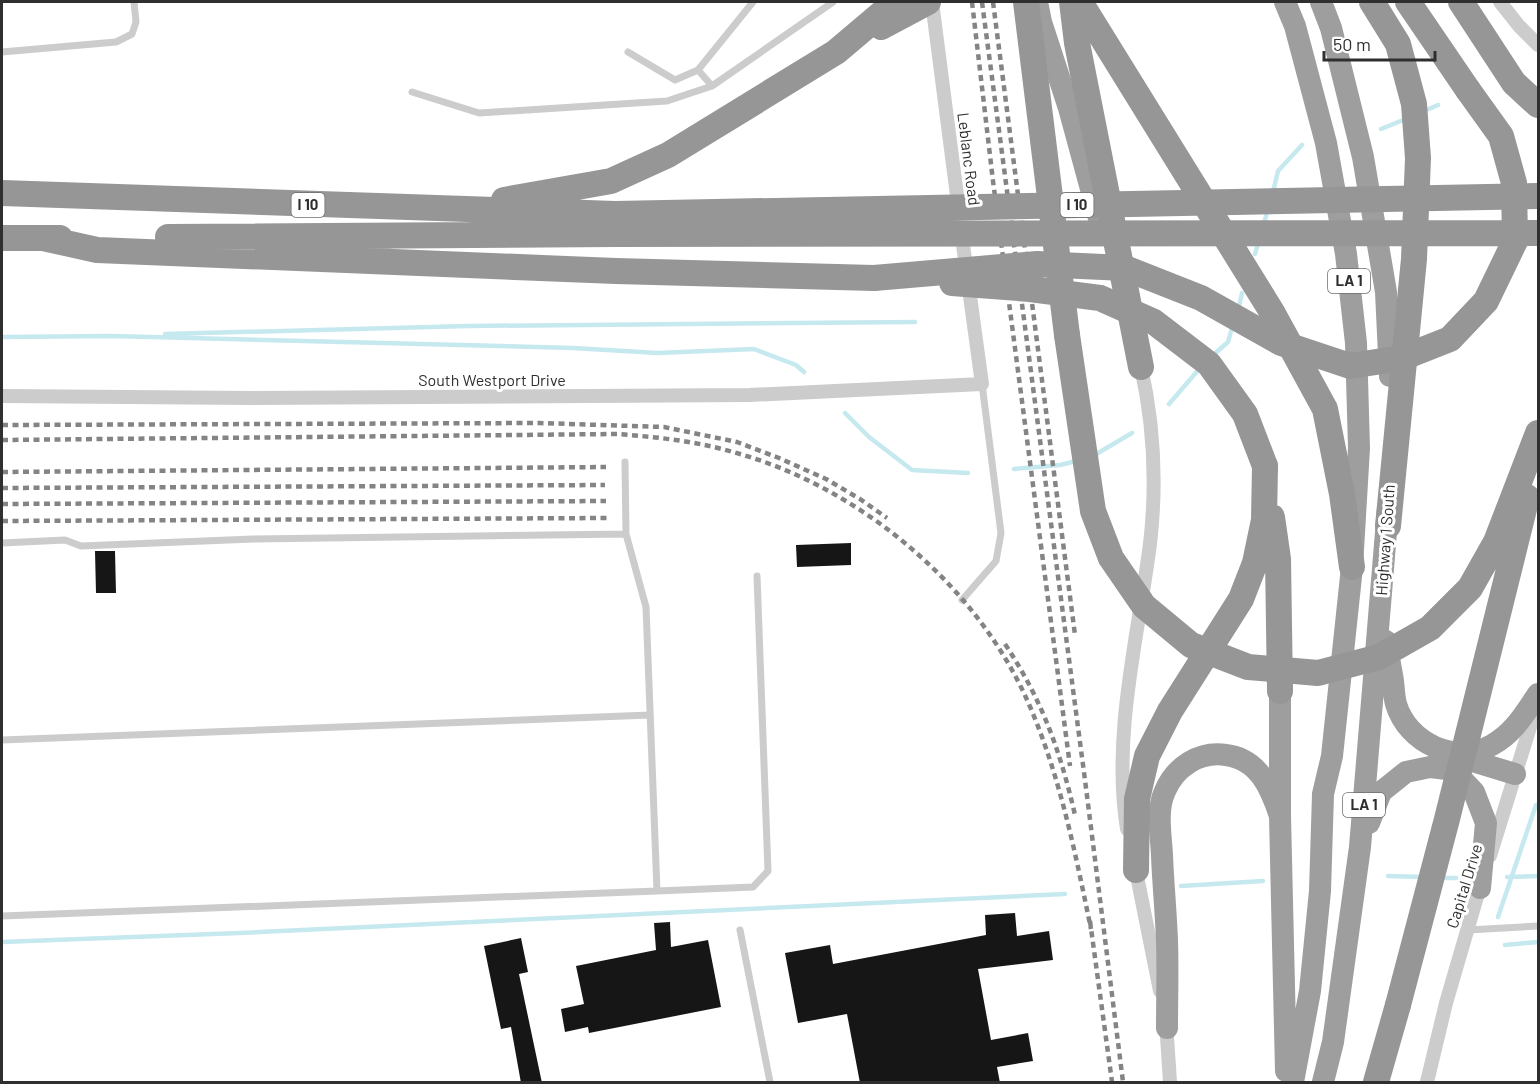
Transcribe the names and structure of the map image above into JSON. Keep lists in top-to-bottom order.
{
  "streets": {
    "highway": ["I 10", "LA 1", "Highway 1 South"],
    "street": ["Leblanc Road", "South Westport Drive", "Capital Drive"]
  },
  "crossings": [
    ["Leblanc Road", "South Westport Drive"]
  ],
  "scale_bar": "50 m"
}
